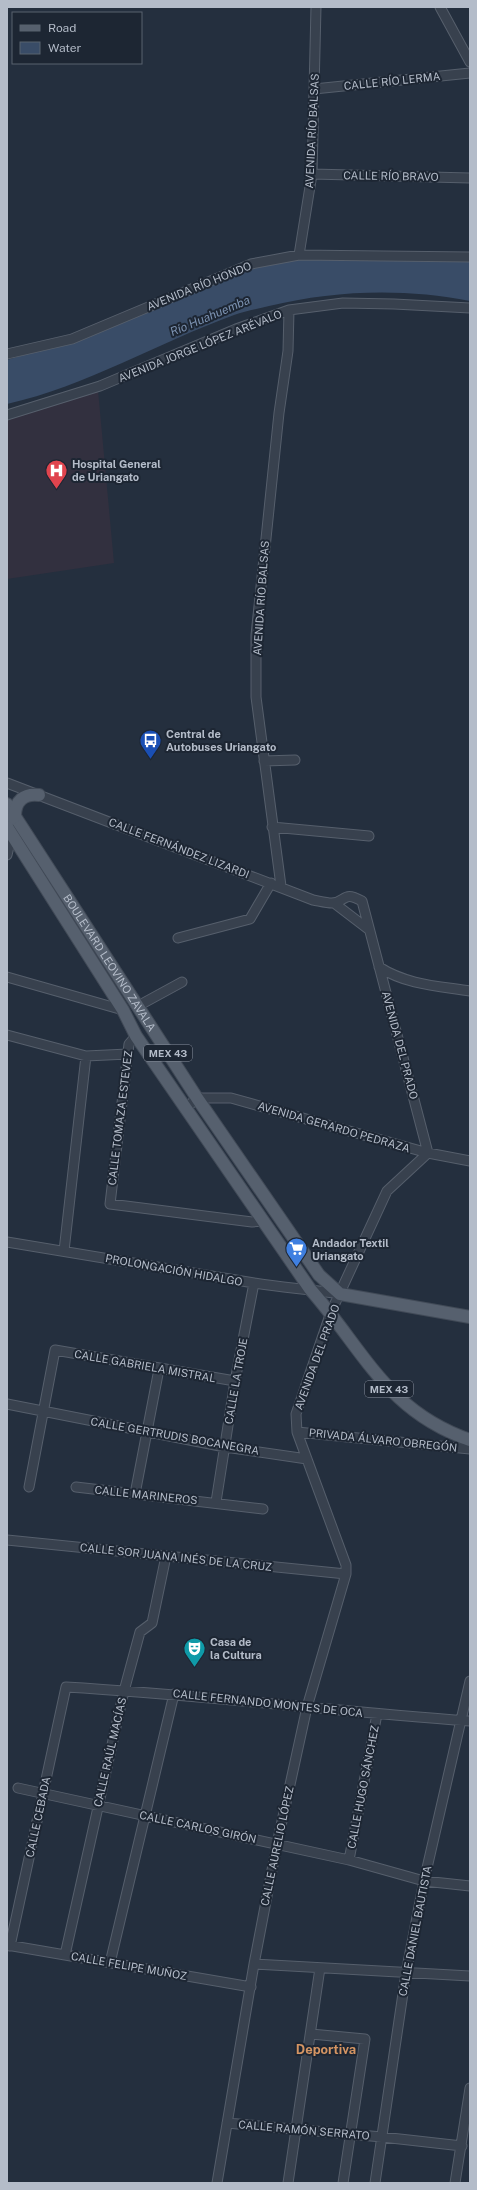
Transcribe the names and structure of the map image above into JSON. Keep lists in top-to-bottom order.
{
  "streets": {
    "main road": ["BOULEVARD LEOVINO ZAVALA", "MEX 43"],
    "street": [
      "CALLE RÍO LERMA",
      "AVENIDA RÍO BALSAS",
      "CALLE RÍO BRAVO",
      "AVENIDA RÍO HONDO",
      "AVENIDA JORGE LÓPEZ ARÉVALO",
      "CALLE FERNÁNDEZ LIZARDI",
      "AVENIDA DEL PRADO",
      "CALLE TOMAZA ESTEVEZ",
      "AVENIDA GERARDO PEDRAZA",
      "PROLONGACIÓN HIDALGO",
      "CALLE GABRIELA MISTRAL",
      "CALLE LA TROJE",
      "CALLE GERTRUDIS BOCANEGRA",
      "PRIVADA ÁLVARO OBREGÓN",
      "CALLE MARINEROS",
      "CALLE SOR JUANA INÉS DE LA CRUZ",
      "CALLE FERNANDO MONTES DE OCA",
      "CALLE RAÚL MACÍAS",
      "CALLE HUGO SÁNCHEZ",
      "CALLE CEBADA",
      "CALLE CARLOS GIRÓN",
      "CALLE AURELIO LÓPEZ",
      "CALLE DANIEL BAUTISTA",
      "CALLE FELIPE MUÑOZ",
      "CALLE RAMÓN SERRATO"
    ]
  },
  "crossings": [
    ["CALLE RÍO LERMA", "AVENIDA RÍO BALSAS"],
    ["AVENIDA RÍO BALSAS", "CALLE RÍO BRAVO"],
    ["AVENIDA RÍO BALSAS", "AVENIDA RÍO HONDO"],
    ["AVENIDA RÍO BALSAS", "AVENIDA JORGE LÓPEZ ARÉVALO"],
    ["AVENIDA RÍO BALSAS", "CALLE FERNÁNDEZ LIZARDI"],
    ["CALLE FERNÁNDEZ LIZARDI", "AVENIDA DEL PRADO"],
    ["BOULEVARD LEOVINO ZAVALA", "AVENIDA DEL PRADO"],
    ["BOULEVARD LEOVINO ZAVALA", "MEX 43"],
    ["BOULEVARD LEOVINO ZAVALA", "CALLE TOMAZA ESTEVEZ"],
    ["BOULEVARD LEOVINO ZAVALA", "AVENIDA GERARDO PEDRAZA"],
    ["BOULEVARD LEOVINO ZAVALA", "PROLONGACIÓN HIDALGO"],
    ["AVENIDA DEL PRADO", "MEX 43"],
    ["AVENIDA DEL PRADO", "AVENIDA GERARDO PEDRAZA"],
    ["AVENIDA DEL PRADO", "PROLONGACIÓN HIDALGO"],
    ["AVENIDA DEL PRADO", "CALLE GERTRUDIS BOCANEGRA"],
    ["AVENIDA DEL PRADO", "PRIVADA ÁLVARO OBREGÓN"],
    ["AVENIDA DEL PRADO", "CALLE SOR JUANA INÉS DE LA CRUZ"],
    ["AVENIDA DEL PRADO", "CALLE AURELIO LÓPEZ"],
    ["PROLONGACIÓN HIDALGO", "CALLE LA TROJE"],
    ["CALLE GABRIELA MISTRAL", "CALLE LA TROJE"],
    ["CALLE GABRIELA MISTRAL", "CALLE GERTRUDIS BOCANEGRA"],
    ["CALLE LA TROJE", "CALLE GERTRUDIS BOCANEGRA"],
    ["CALLE LA TROJE", "CALLE MARINEROS"],
    ["CALLE SOR JUANA INÉS DE LA CRUZ", "CALLE RAÚL MACÍAS"],
    ["CALLE SOR JUANA INÉS DE LA CRUZ", "CALLE AURELIO LÓPEZ"],
    ["CALLE FERNANDO MONTES DE OCA", "CALLE RAÚL MACÍAS"],
    ["CALLE FERNANDO MONTES DE OCA", "CALLE HUGO SÁNCHEZ"],
    ["CALLE FERNANDO MONTES DE OCA", "CALLE CEBADA"],
    ["CALLE FERNANDO MONTES DE OCA", "CALLE AURELIO LÓPEZ"],
    ["CALLE FERNANDO MONTES DE OCA", "CALLE DANIEL BAUTISTA"],
    ["CALLE RAÚL MACÍAS", "CALLE CARLOS GIRÓN"],
    ["CALLE RAÚL MACÍAS", "CALLE FELIPE MUÑOZ"],
    ["CALLE HUGO SÁNCHEZ", "CALLE CARLOS GIRÓN"],
    ["CALLE CEBADA", "CALLE CARLOS GIRÓN"],
    ["CALLE CEBADA", "CALLE FELIPE MUÑOZ"],
    ["CALLE CARLOS GIRÓN", "CALLE AURELIO LÓPEZ"],
    ["CALLE CARLOS GIRÓN", "CALLE DANIEL BAUTISTA"],
    ["CALLE AURELIO LÓPEZ", "CALLE FELIPE MUÑOZ"],
    ["CALLE AURELIO LÓPEZ", "CALLE RAMÓN SERRATO"],
    ["CALLE DANIEL BAUTISTA", "CALLE RAMÓN SERRATO"]
  ],
  "districts": ["Deportiva"],
  "water": ["Río Huahuemba"],
  "places": {
    "hospital": ["Hospital General de Uriangato"],
    "bus stop": ["Central de Autobuses Uriangato"],
    "supermarket": ["Andador Textil Uriangato"],
    "theatre": ["Casa de la Cultura"]
  },
  "legend": ["Road", "Water"]
}
